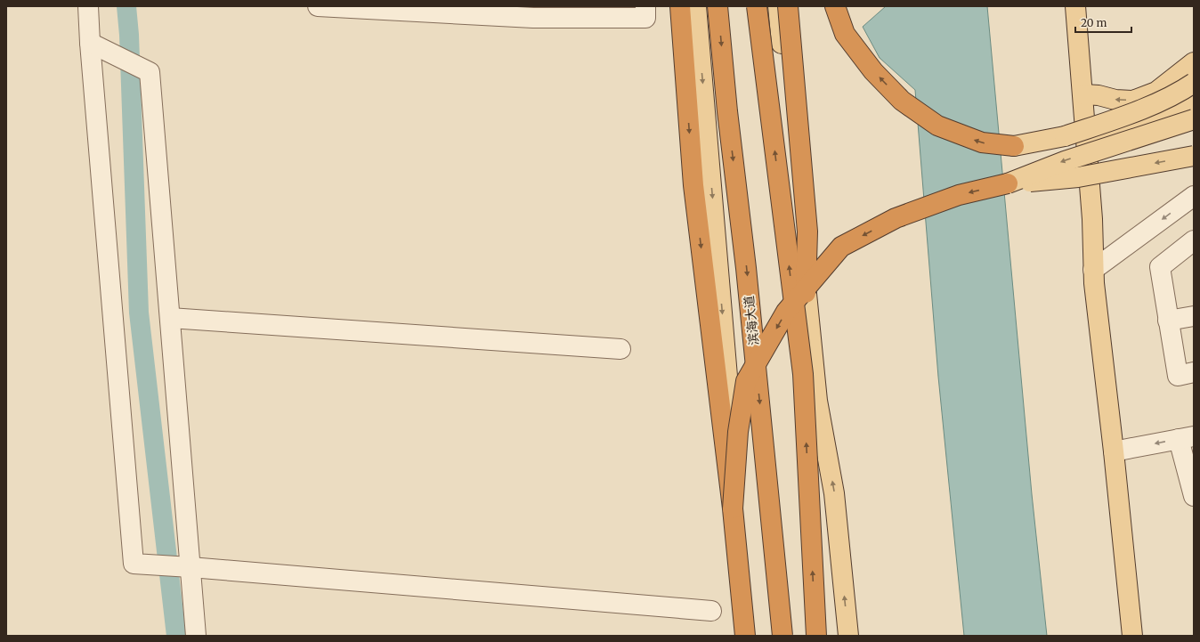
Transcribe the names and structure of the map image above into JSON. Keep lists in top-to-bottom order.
{
  "streets": {
    "highway": ["滨海大道"]
  },
  "scale_bar": "20 m"
}
